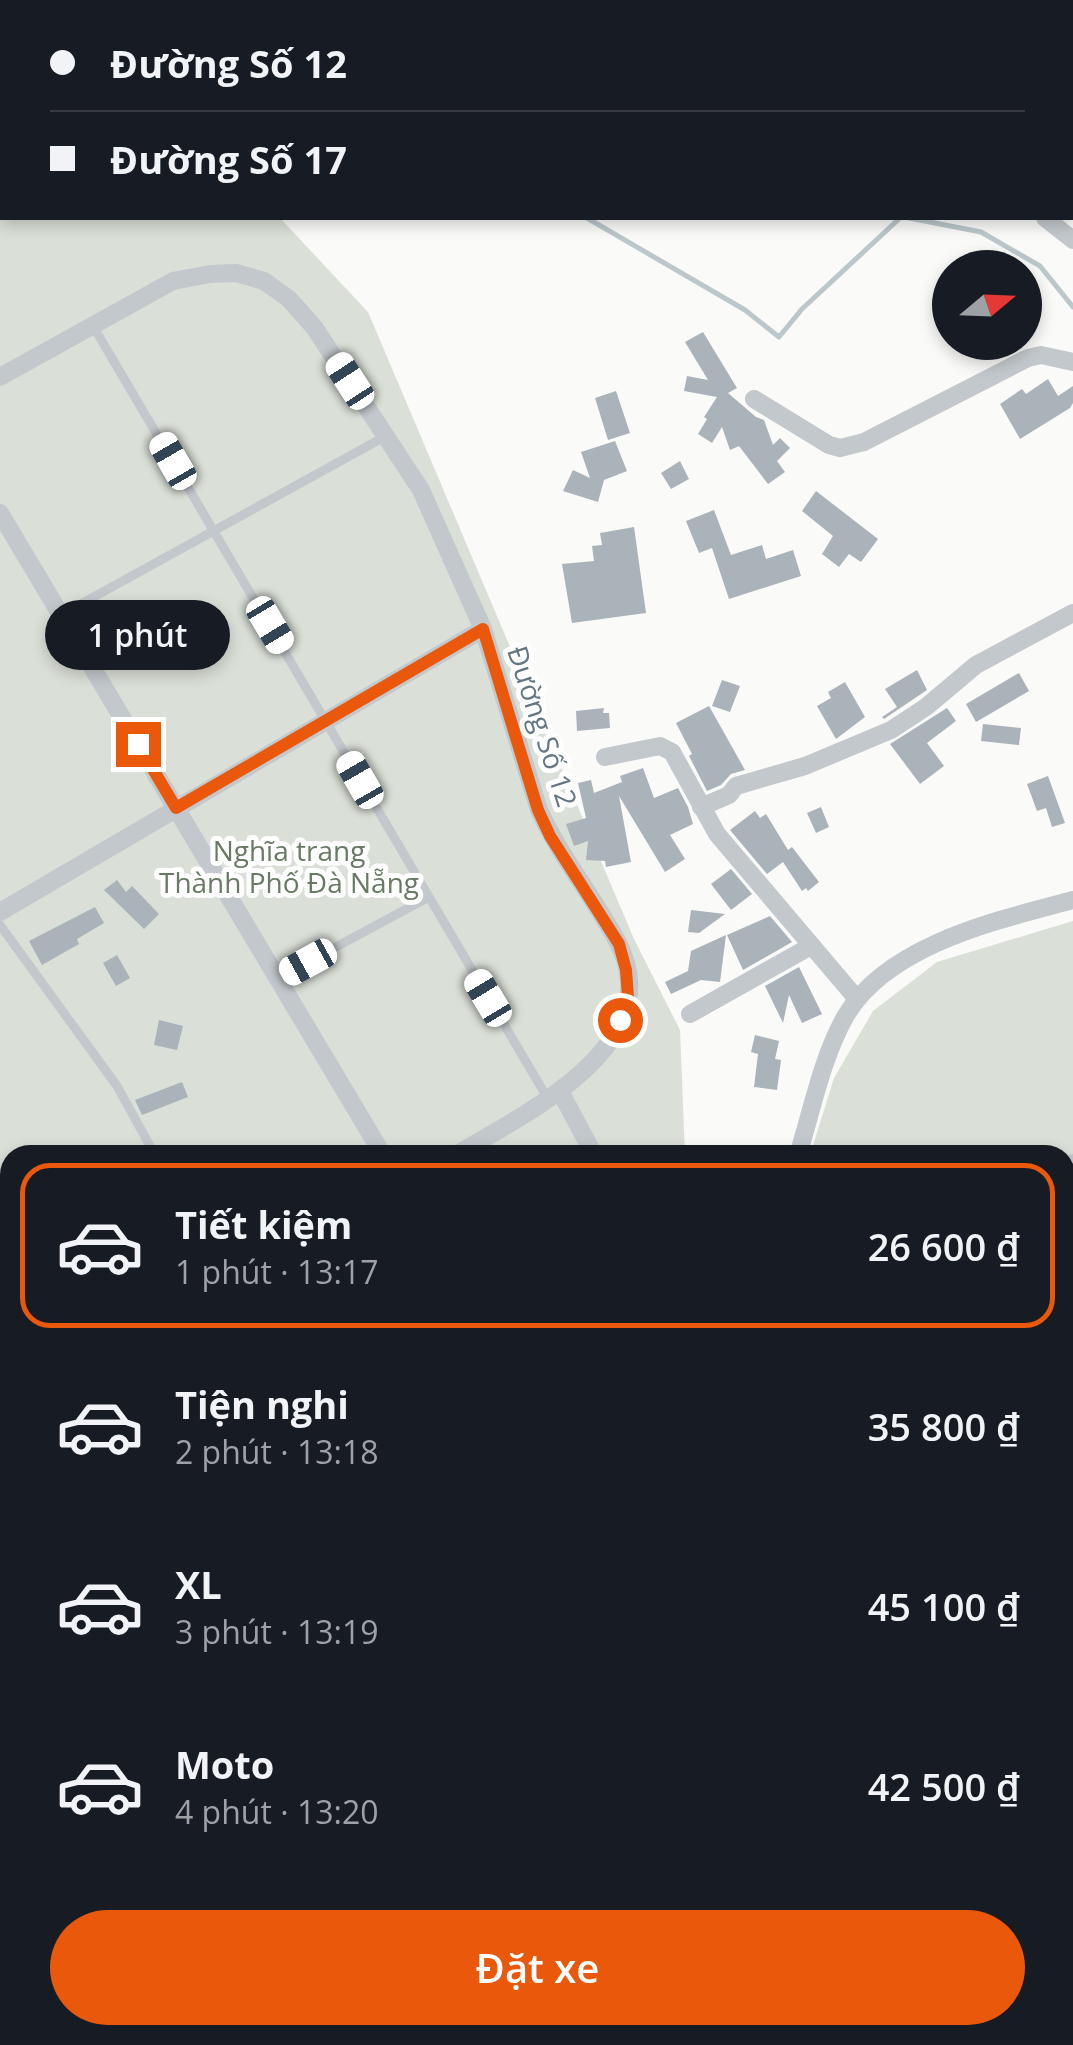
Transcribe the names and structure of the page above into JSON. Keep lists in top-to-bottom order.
{
  "streets": {
    "street": ["Đường Số 12"]
  },
  "parks": ["Nghĩa trang Thành Phố Đà Nẵng"],
  "north": "right",
  "page": {
    "banner": ["Đường Số 12", "Đường Số 17"],
    "bubble": "1 phút",
    "list": [
      {
        "name": "Tiết kiệm",
        "note": "1 phút · 13:17",
        "value": "26 600 ₫"
      },
      {
        "name": "Tiện nghi",
        "note": "2 phút · 13:18",
        "value": "35 800 ₫"
      },
      {
        "name": "XL",
        "note": "3 phút · 13:19",
        "value": "45 100 ₫"
      },
      {
        "name": "Moto",
        "note": "4 phút · 13:20",
        "value": "42 500 ₫"
      }
    ],
    "buttons": "Đặt xe"
  }
}
